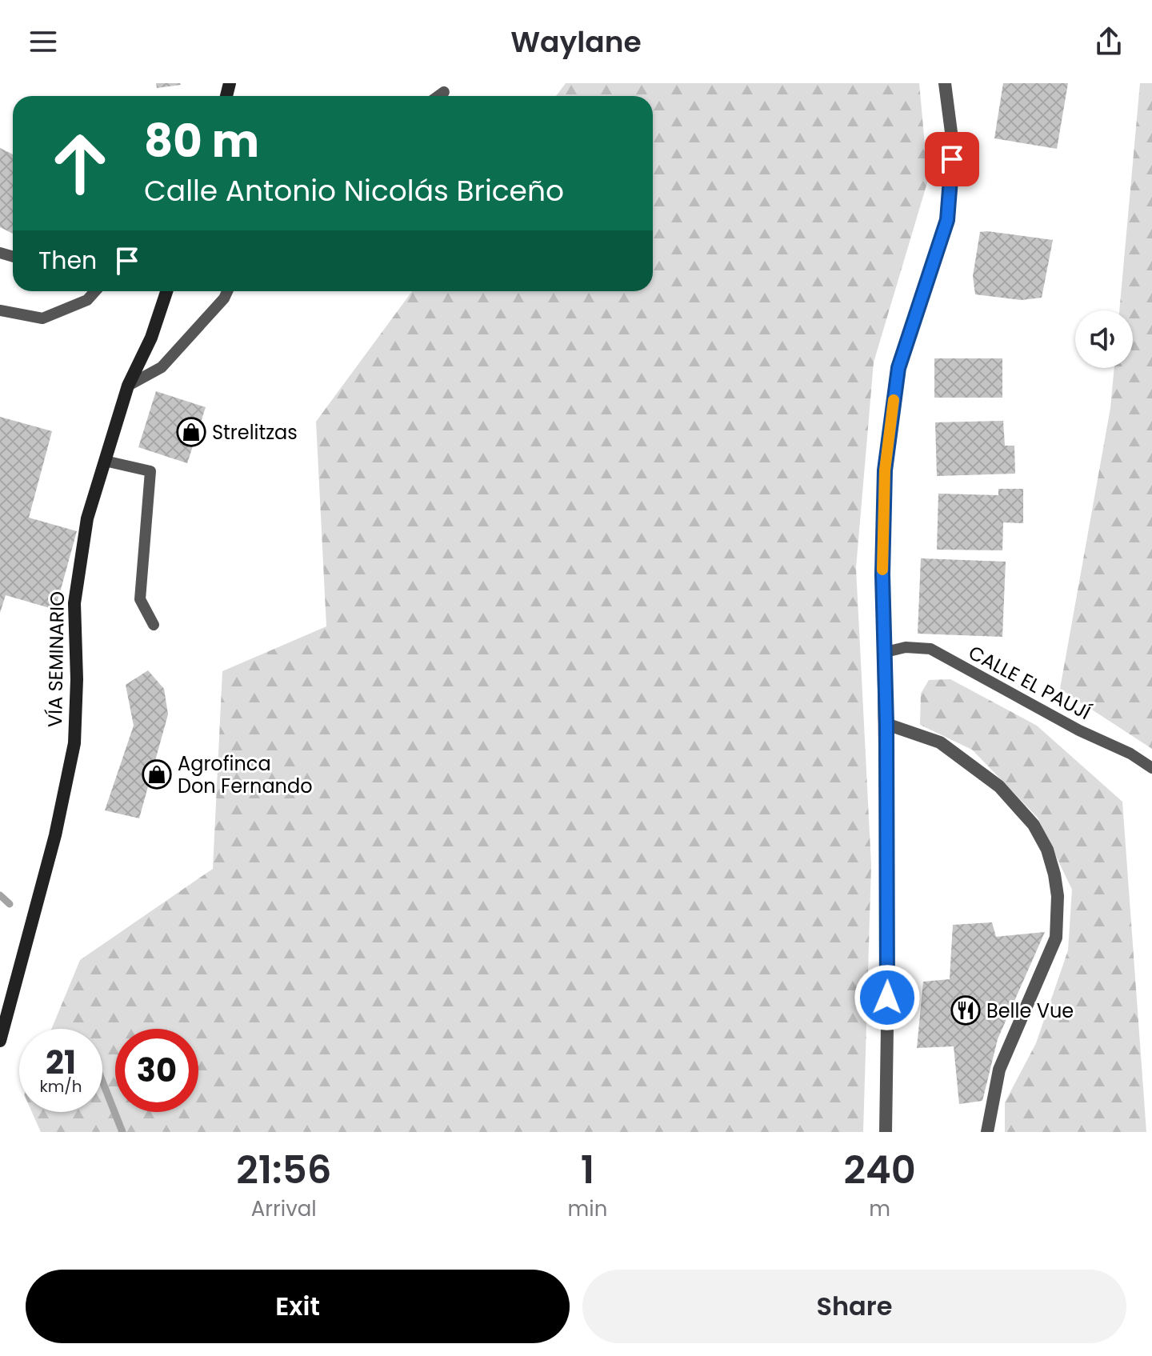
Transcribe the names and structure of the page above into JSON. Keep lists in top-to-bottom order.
{
  "streets": {
    "main road": ["VÍA SEMINARIO"],
    "lane": ["CALLE EL PAUJÍ"]
  },
  "places": {
    "shop": ["Strelitzas", "Agrofinca Don Fernando"],
    "restaurant": ["Belle Vue"]
  },
  "page": {
    "header": "Waylane",
    "turn": ["80 m", "Calle Antonio Nicolás Briceño"],
    "then": "Then",
    "speed": "21 km/h",
    "limit": "30",
    "eta": [
      "21:56",
      "Arrival",
      "1",
      "min",
      "240",
      "m"
    ],
    "buttons": ["Exit", "Share"]
  }
}
